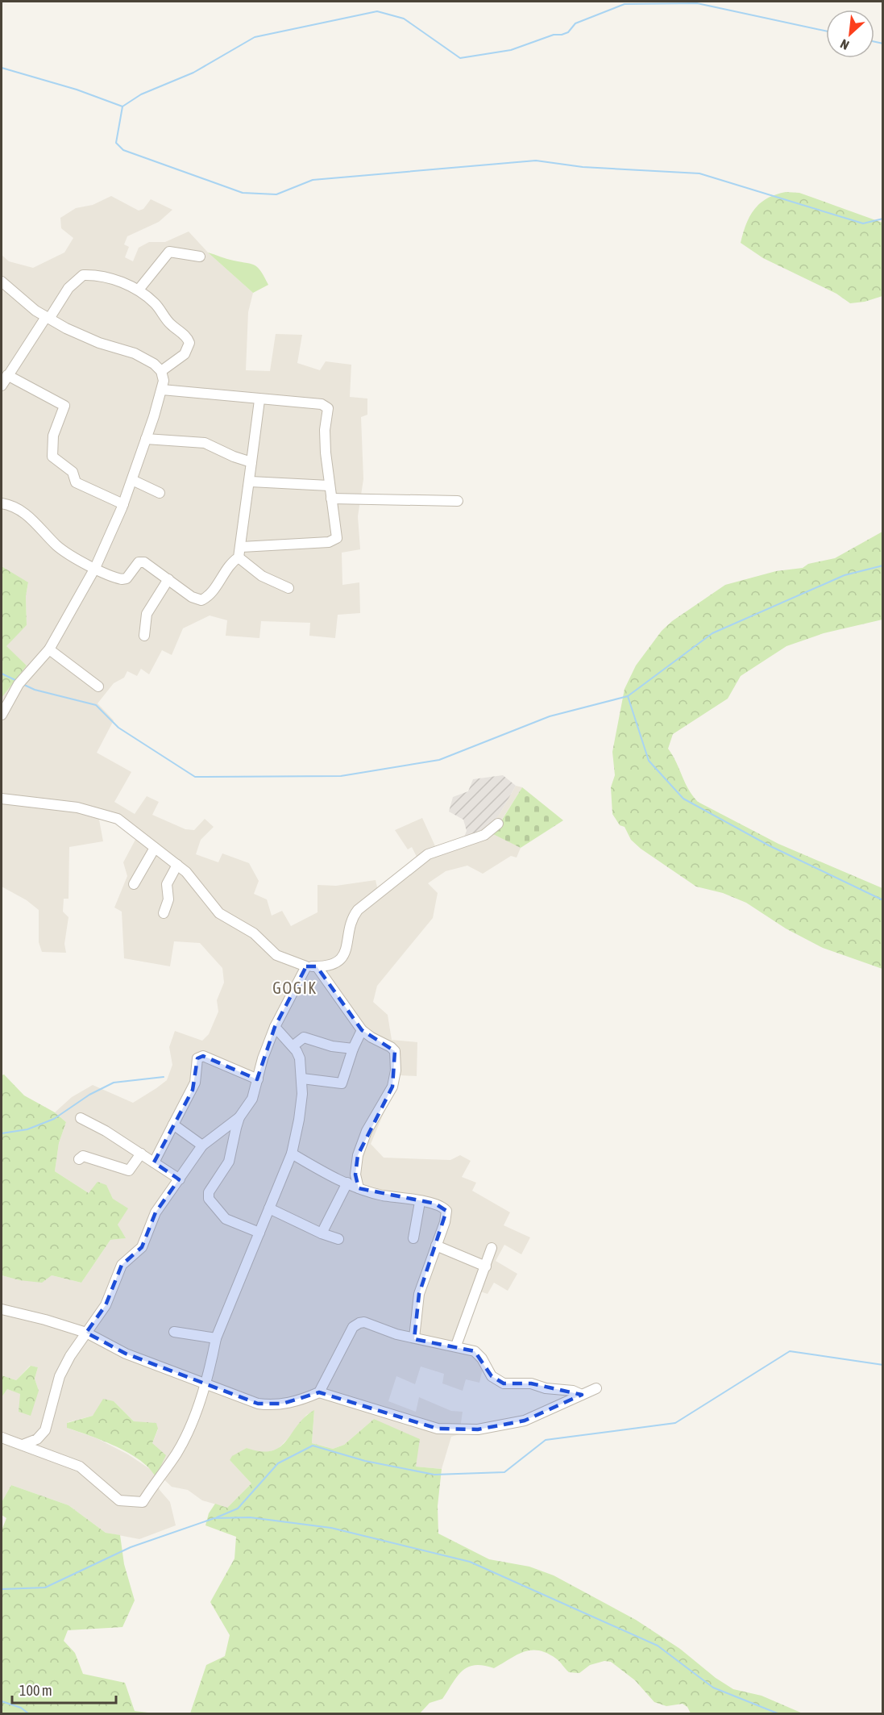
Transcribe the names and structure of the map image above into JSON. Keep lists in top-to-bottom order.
{
  "districts": ["GOGIK"],
  "scale_bar": "100 m",
  "north": "bottom left"
}
